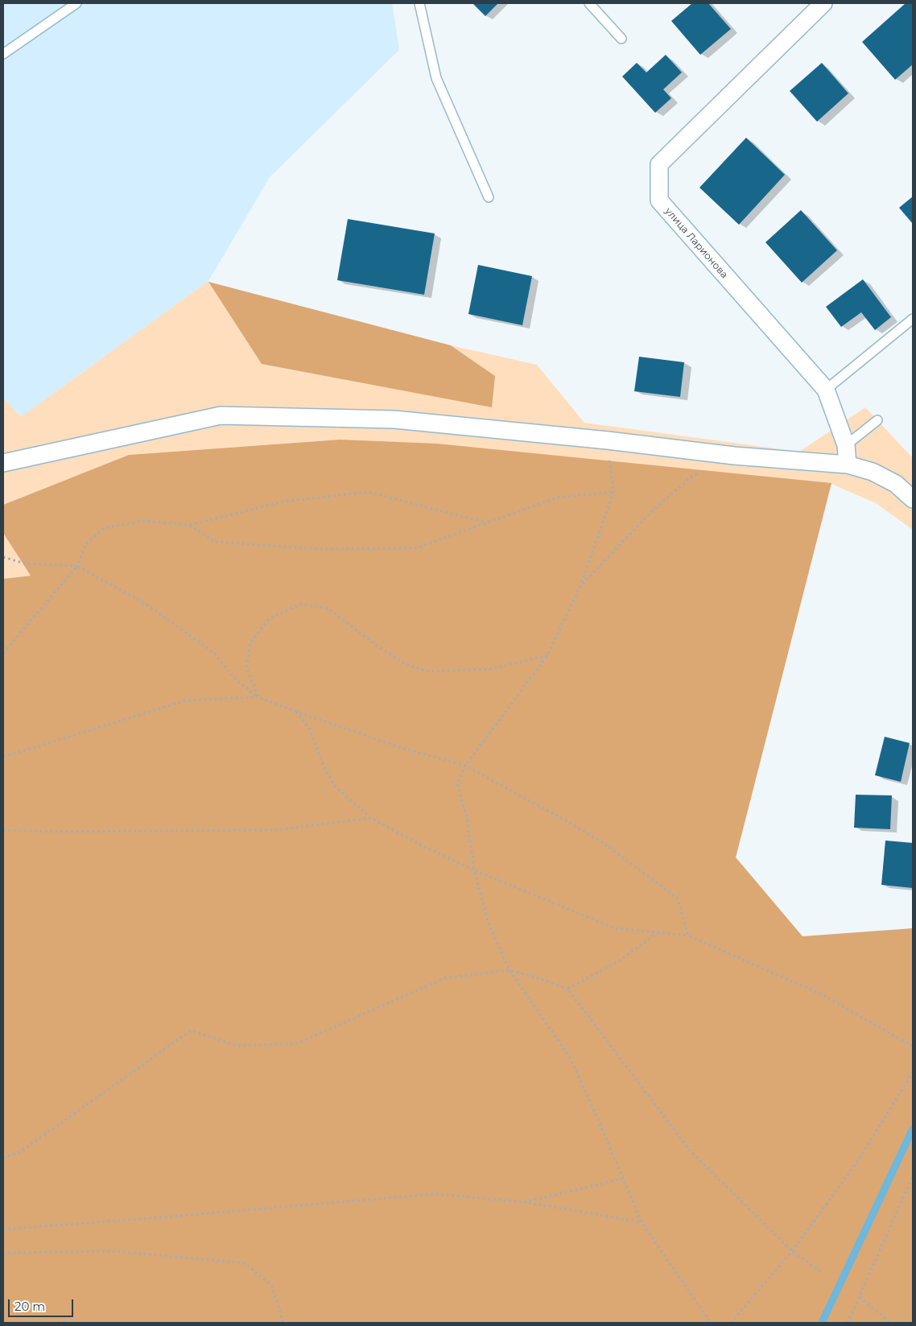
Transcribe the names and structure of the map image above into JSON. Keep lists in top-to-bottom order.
{
  "streets": {
    "street": ["улица Ларионова"]
  },
  "scale_bar": "20 m"
}
